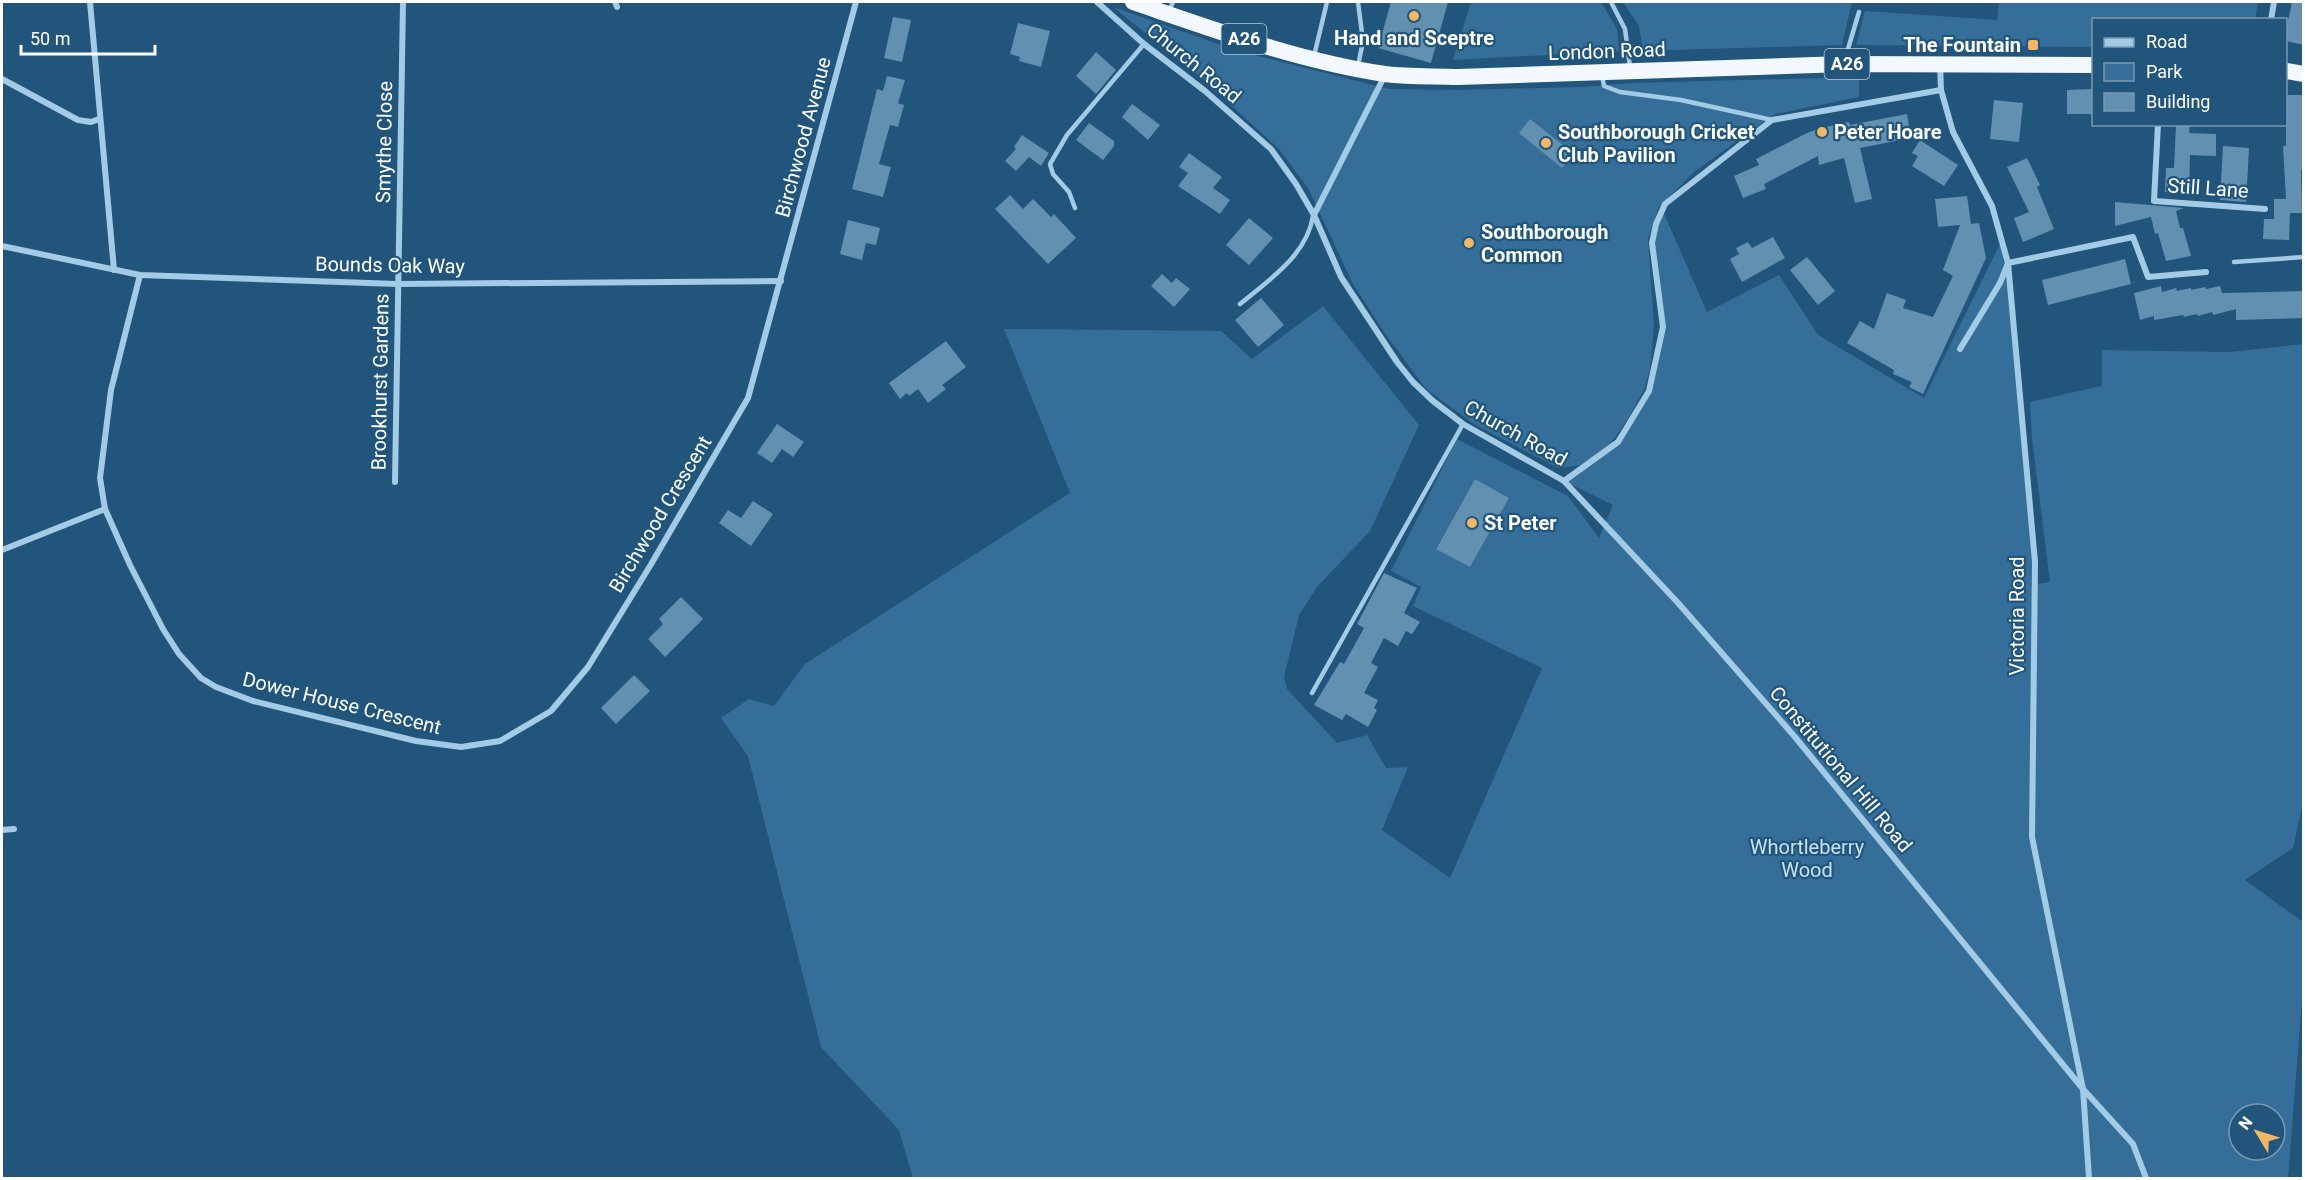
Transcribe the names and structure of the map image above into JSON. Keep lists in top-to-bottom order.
{
  "streets": {
    "highway": ["A26", "London Road"],
    "street": [
      "Church Road",
      "Birchwood Avenue",
      "Smythe Close",
      "Still Lane",
      "Bounds Oak Way",
      "Brookhurst Gardens",
      "Birchwood Crescent",
      "Victoria Road",
      "Dower House Crescent",
      "Constitutional Hill Road"
    ]
  },
  "crossings": [
    ["London Road", "Victoria Road"],
    ["Church Road", "Victoria Road"],
    ["Church Road", "Constitutional Hill Road"],
    ["Birchwood Avenue", "Bounds Oak Way"],
    ["Birchwood Avenue", "Birchwood Crescent"],
    ["Smythe Close", "Bounds Oak Way"],
    ["Smythe Close", "Brookhurst Gardens"],
    ["Bounds Oak Way", "Brookhurst Gardens"],
    ["Bounds Oak Way", "Birchwood Crescent"],
    ["Bounds Oak Way", "Dower House Crescent"],
    ["Birchwood Crescent", "Dower House Crescent"],
    ["Victoria Road", "Constitutional Hill Road"]
  ],
  "parks": ["Whortleberry Wood"],
  "places": {
    "other": [
      "Hand and Sceptre",
      "Peter Hoare",
      "Southborough Cricket Club Pavilion",
      "Southborough Common",
      "St Peter"
    ],
    "transit": ["The Fountain"]
  },
  "legend": ["Road", "Park", "Building"],
  "scale_bar": "50 m",
  "north": "top left"
}
